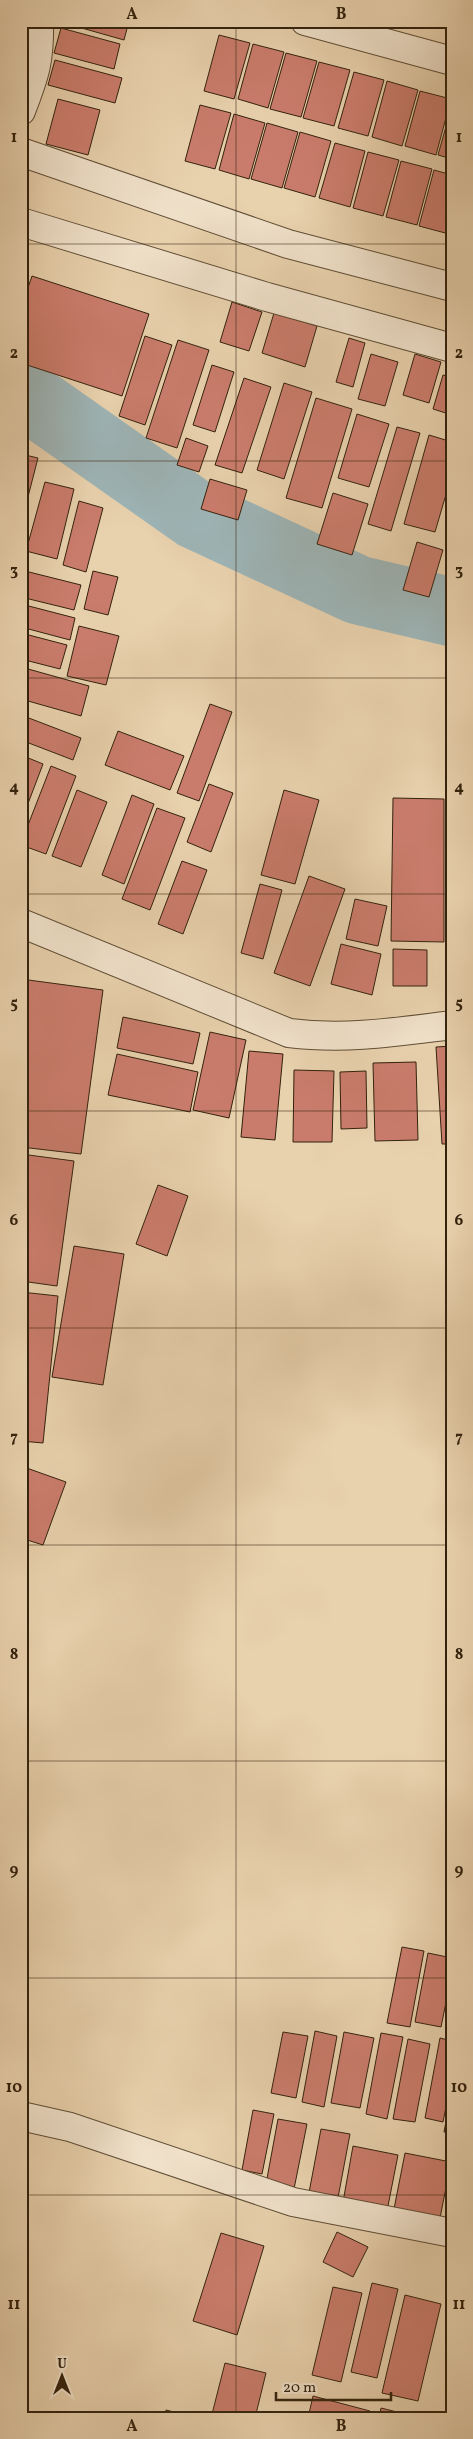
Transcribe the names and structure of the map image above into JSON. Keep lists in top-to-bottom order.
{
  "scale_bar": "20 m",
  "north": "top",
  "grid": {
    "columns": ["A", "B"],
    "rows": [
      "1",
      "2",
      "3",
      "4",
      "5",
      "6",
      "7",
      "8",
      "9",
      "10",
      "11"
    ]
  }
}
